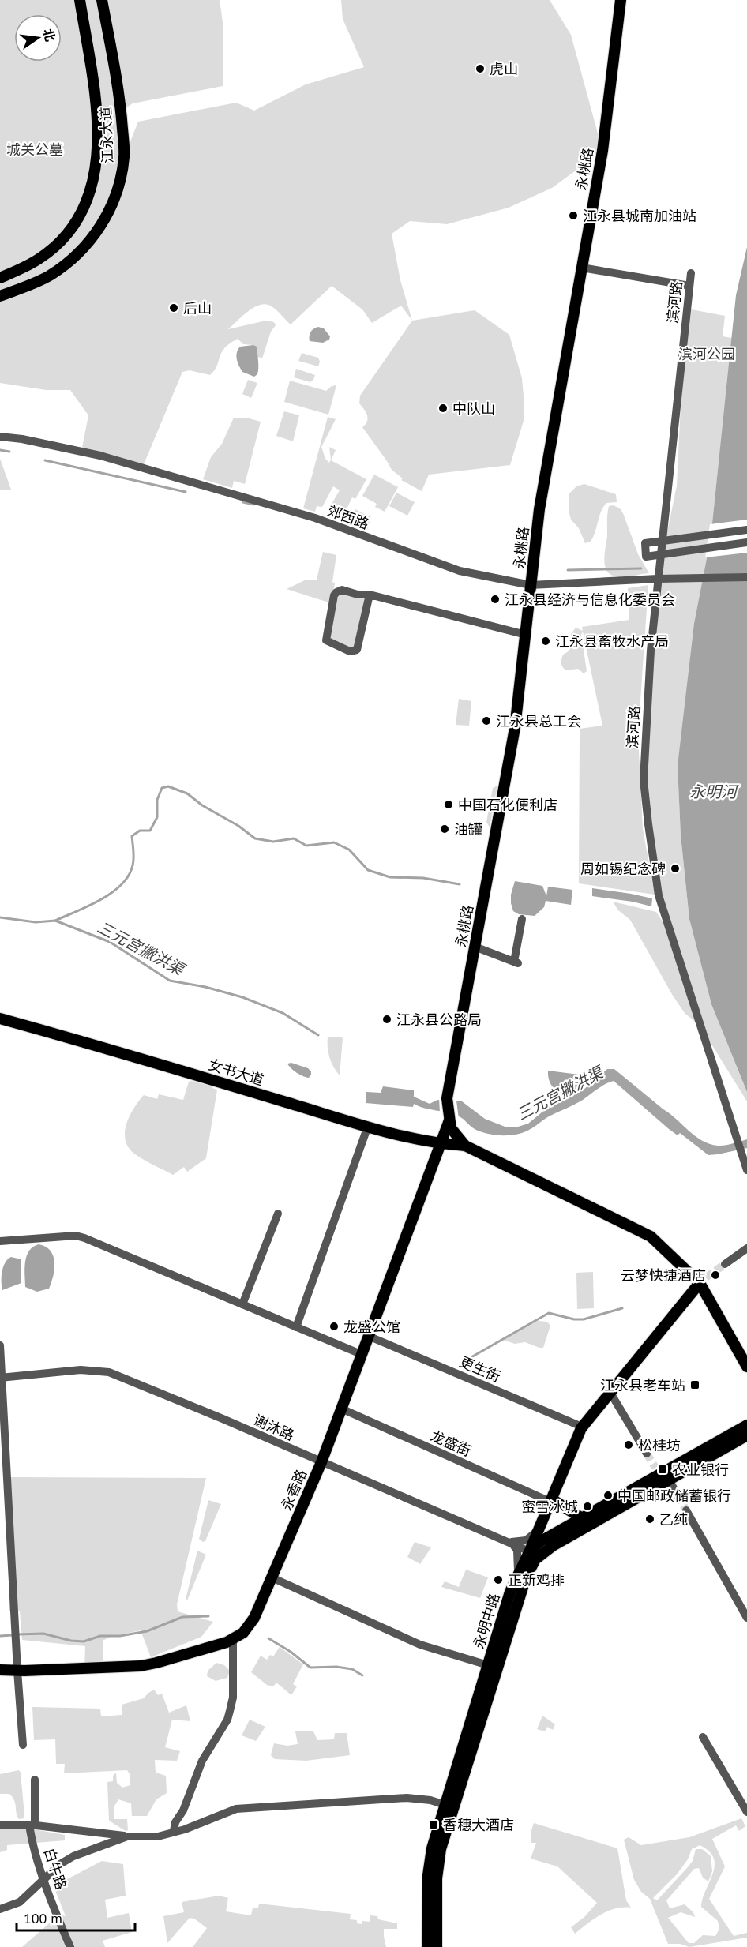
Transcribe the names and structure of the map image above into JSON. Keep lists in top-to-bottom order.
{
  "streets": {
    "main road": [
      "江永大道",
      "永桃路",
      "女书大道",
      "永香路",
      "永明中路"
    ],
    "street": [
      "滨河路",
      "郊西路",
      "更生街",
      "谢沐路",
      "龙盛街",
      "白牛路"
    ]
  },
  "crossings": [
    ["永桃路", "郊西路"],
    ["永桃路", "永香路"],
    ["滨河路", "郊西路"],
    ["女书大道", "永香路"],
    ["更生街", "永香路"],
    ["谢沐路", "永香路"],
    ["谢沐路", "永明中路"],
    ["龙盛街", "永香路"]
  ],
  "water": ["永明河", "三元宫撇洪渠"],
  "parks": ["城关公墓", "滨河公园"],
  "places": {
    "other": [
      "虎山",
      "江永县城南加油站",
      "后山",
      "中队山",
      "江永县经济与信息化委员会",
      "江永县畜牧水产局",
      "江永县总工会",
      "中国石化便利店",
      "油罐",
      "周如锡纪念碑",
      "江永县公路局",
      "云梦快捷酒店",
      "龙盛公馆",
      "松桂坊",
      "中国邮政储蓄银行",
      "蜜雪冰城",
      "乙纯",
      "正新鸡排"
    ],
    "transit": ["江永县老车站", "农业银行", "香穗大酒店"]
  },
  "scale_bar": "100 m",
  "north": "right"
}
